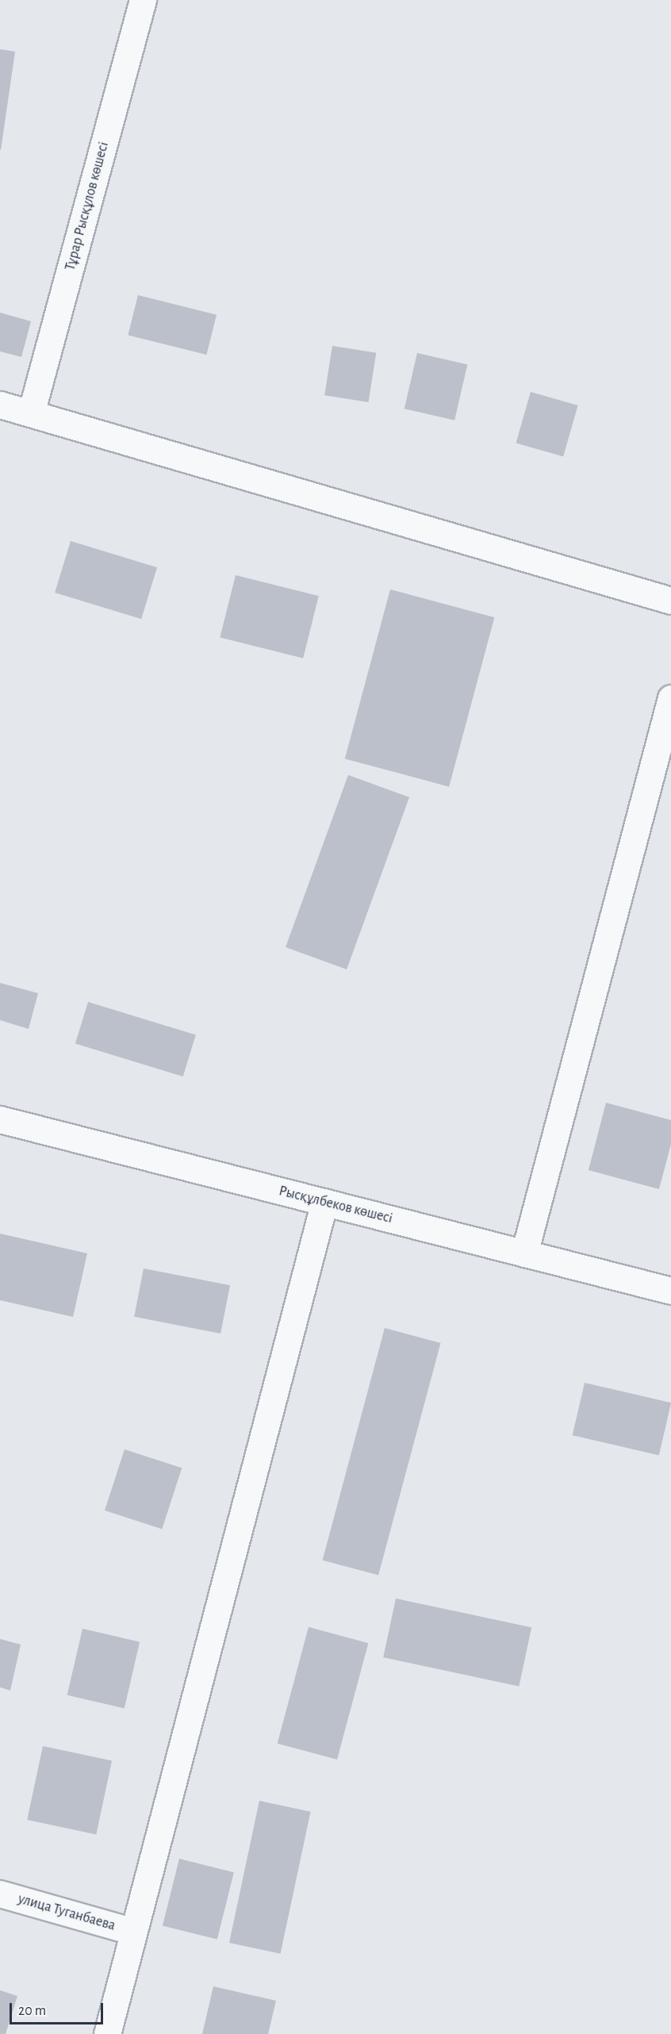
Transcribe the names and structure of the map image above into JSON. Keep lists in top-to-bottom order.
{
  "streets": {
    "street": ["Тұрар Рысқұлов көшесі", "Рысқұлбеков көшесі", "улица Туганбаева"]
  },
  "scale_bar": "20 m"
}
